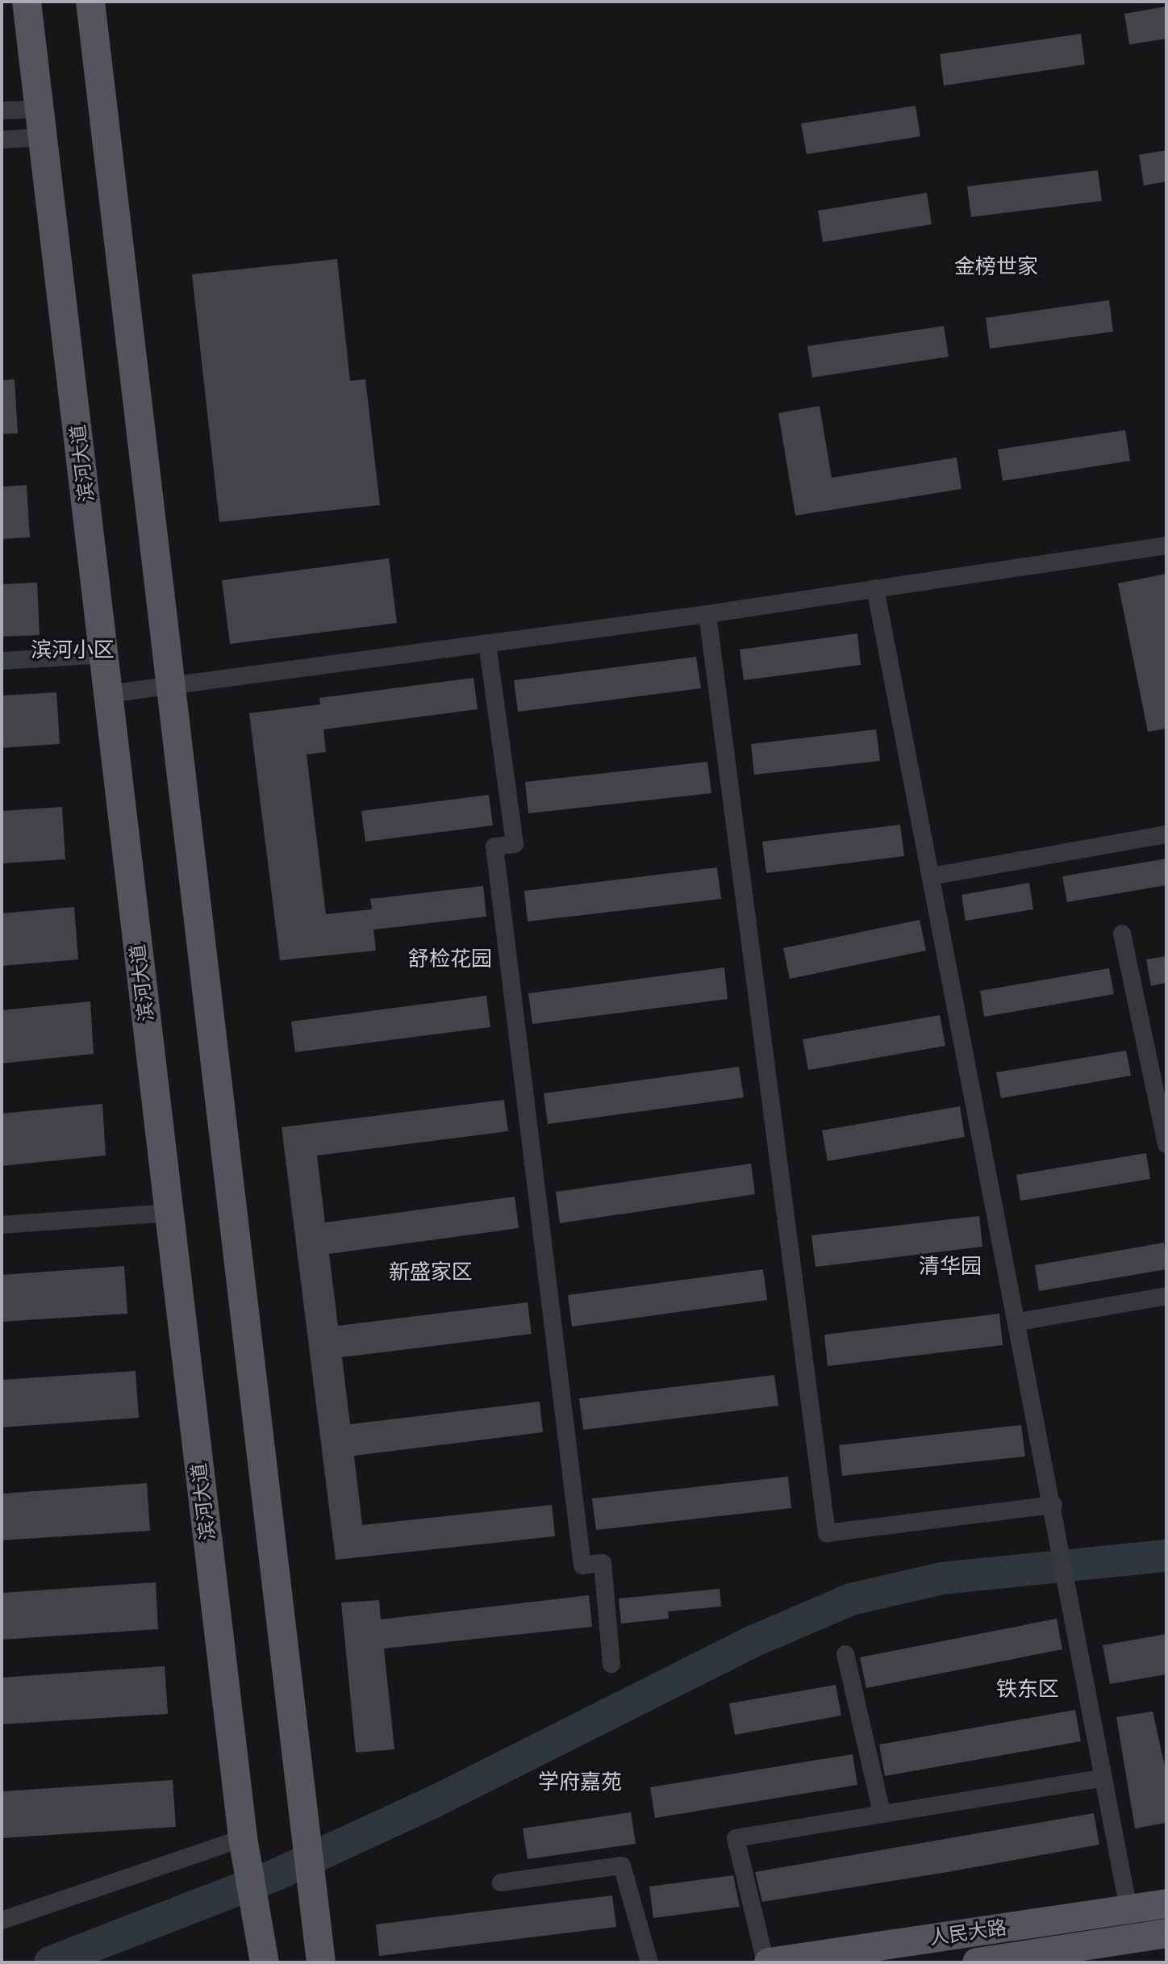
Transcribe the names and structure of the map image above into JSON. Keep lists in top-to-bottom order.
{
  "streets": {
    "main road": ["滨河大道", "人民大路"]
  },
  "districts": [
    "金榜世家",
    "滨河小区",
    "舒检花园",
    "清华园",
    "新盛家区",
    "铁东区",
    "学府嘉苑"
  ]
}
